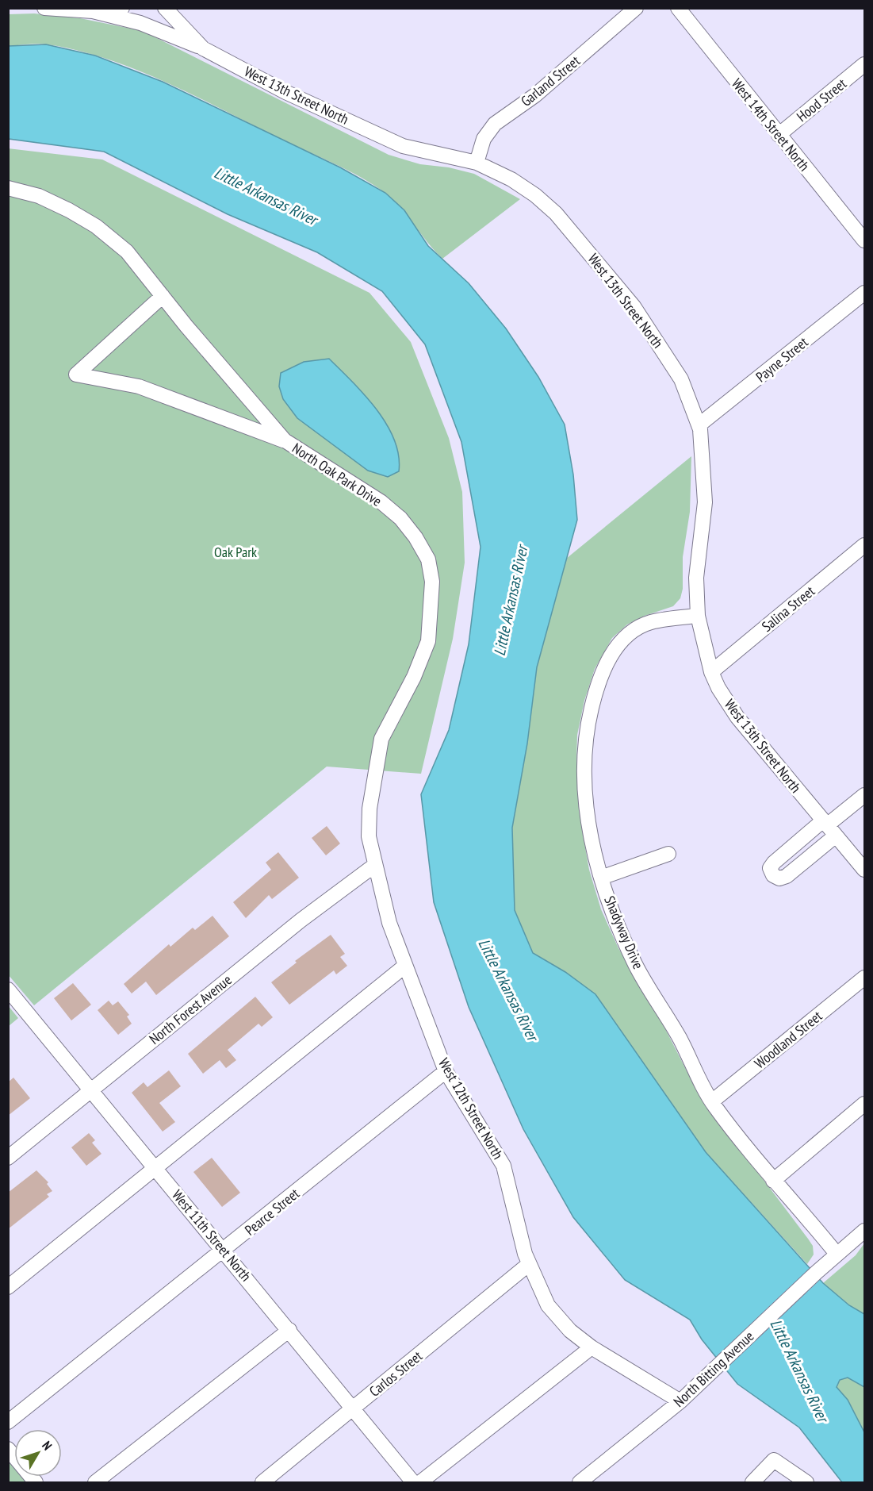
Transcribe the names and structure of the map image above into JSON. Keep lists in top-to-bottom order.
{
  "streets": {
    "street": [
      "Garland Street",
      "West 13th Street North",
      "Hood Street",
      "West 14th Street North",
      "Payne Street",
      "North Oak Park Drive",
      "Salina Street",
      "Shadyway Drive",
      "North Forest Avenue",
      "Woodland Street",
      "West 12th Street North",
      "Pearce Street",
      "West 11th Street North",
      "North Bitting Avenue",
      "Carlos Street"
    ]
  },
  "crossings": [
    ["Garland Street", "West 13th Street North"],
    ["West 13th Street North", "Payne Street"],
    ["West 13th Street North", "Salina Street"],
    ["West 13th Street North", "Shadyway Drive"],
    ["Hood Street", "West 14th Street North"],
    ["North Oak Park Drive", "North Forest Avenue"],
    ["North Oak Park Drive", "West 12th Street North"],
    ["Shadyway Drive", "Woodland Street"],
    ["Shadyway Drive", "North Bitting Avenue"],
    ["North Forest Avenue", "West 12th Street North"],
    ["North Forest Avenue", "West 11th Street North"],
    ["West 12th Street North", "Pearce Street"],
    ["West 12th Street North", "North Bitting Avenue"],
    ["West 12th Street North", "Carlos Street"],
    ["Pearce Street", "West 11th Street North"],
    ["West 11th Street North", "Carlos Street"]
  ],
  "water": ["Little Arkansas River"],
  "parks": ["Oak Park"],
  "north": "top right"
}
